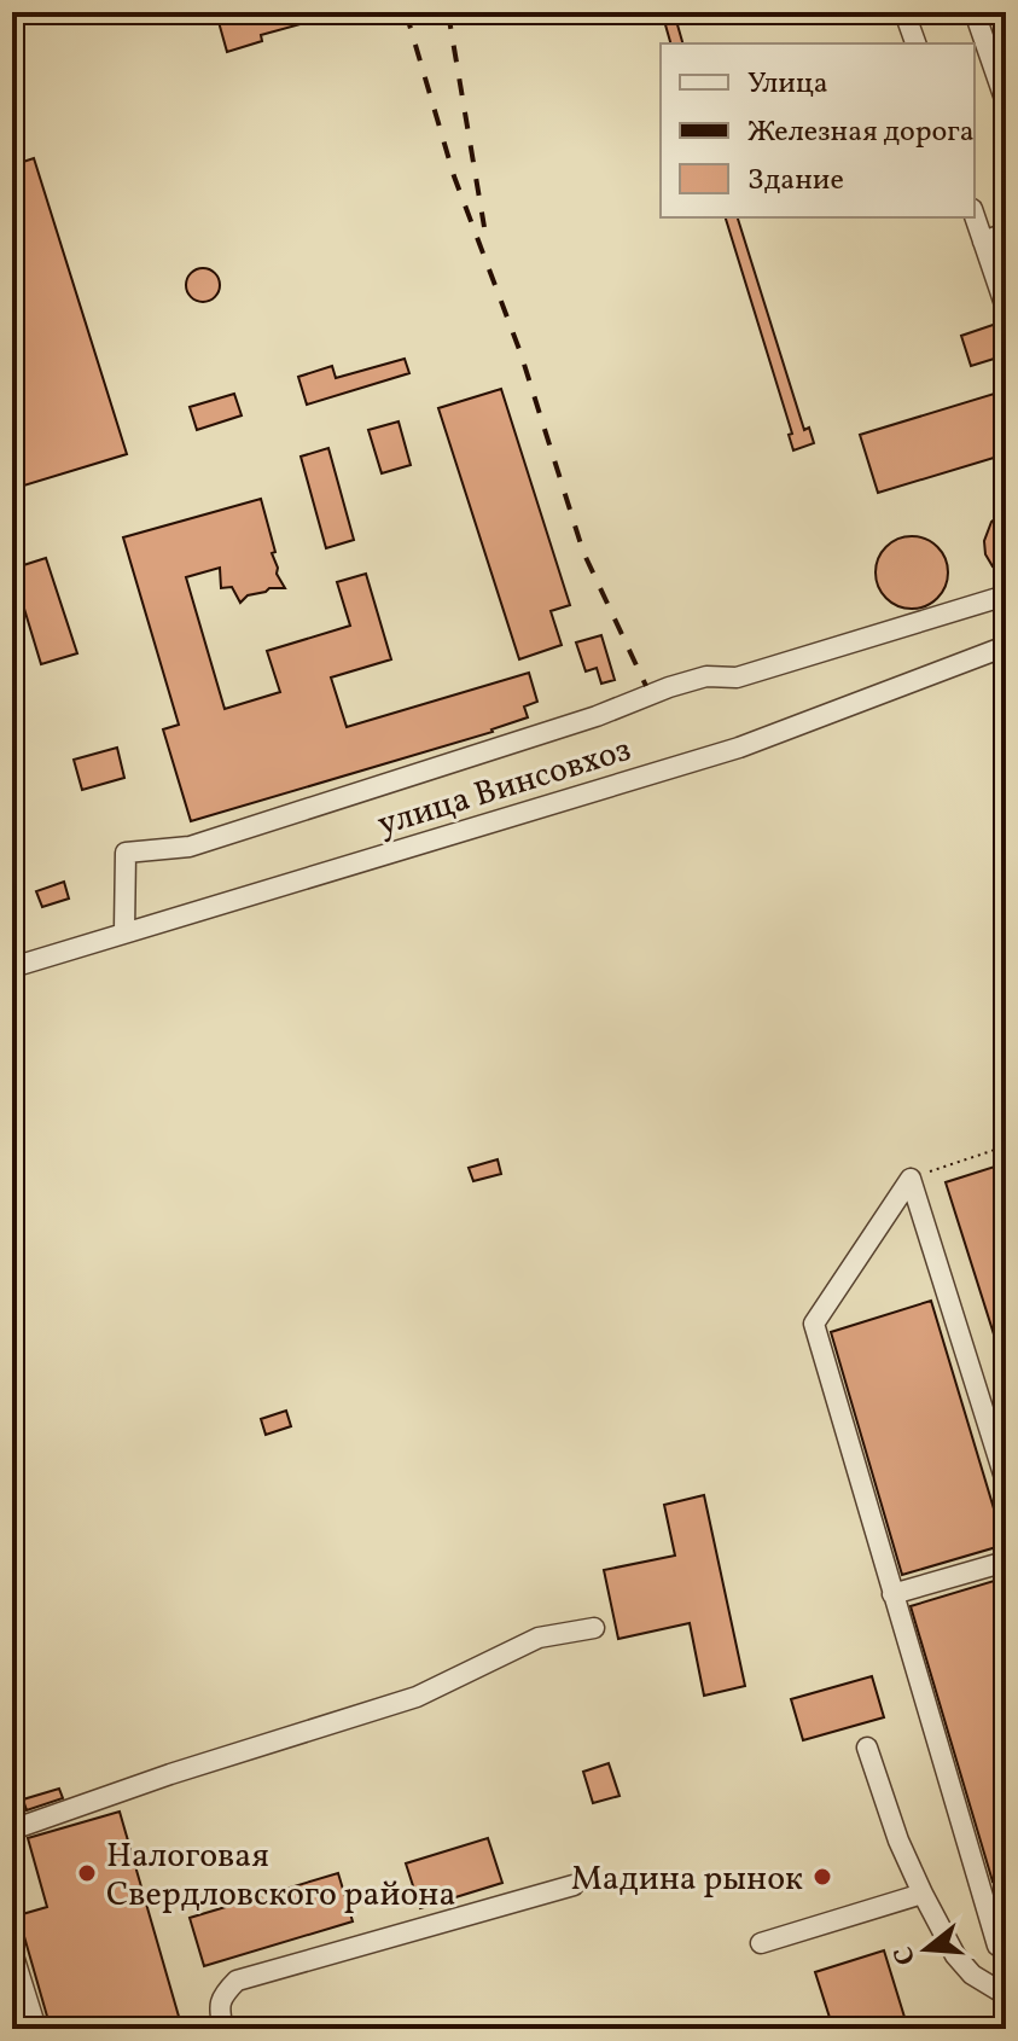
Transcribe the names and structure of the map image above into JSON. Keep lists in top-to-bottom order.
{
  "streets": {
    "street": ["улица Винсовхоз"]
  },
  "places": ["Налоговая Свердловского района", "Мадина рынок"],
  "legend": ["Улица", "Железная дорога", "Здание"],
  "north": "left"
}
